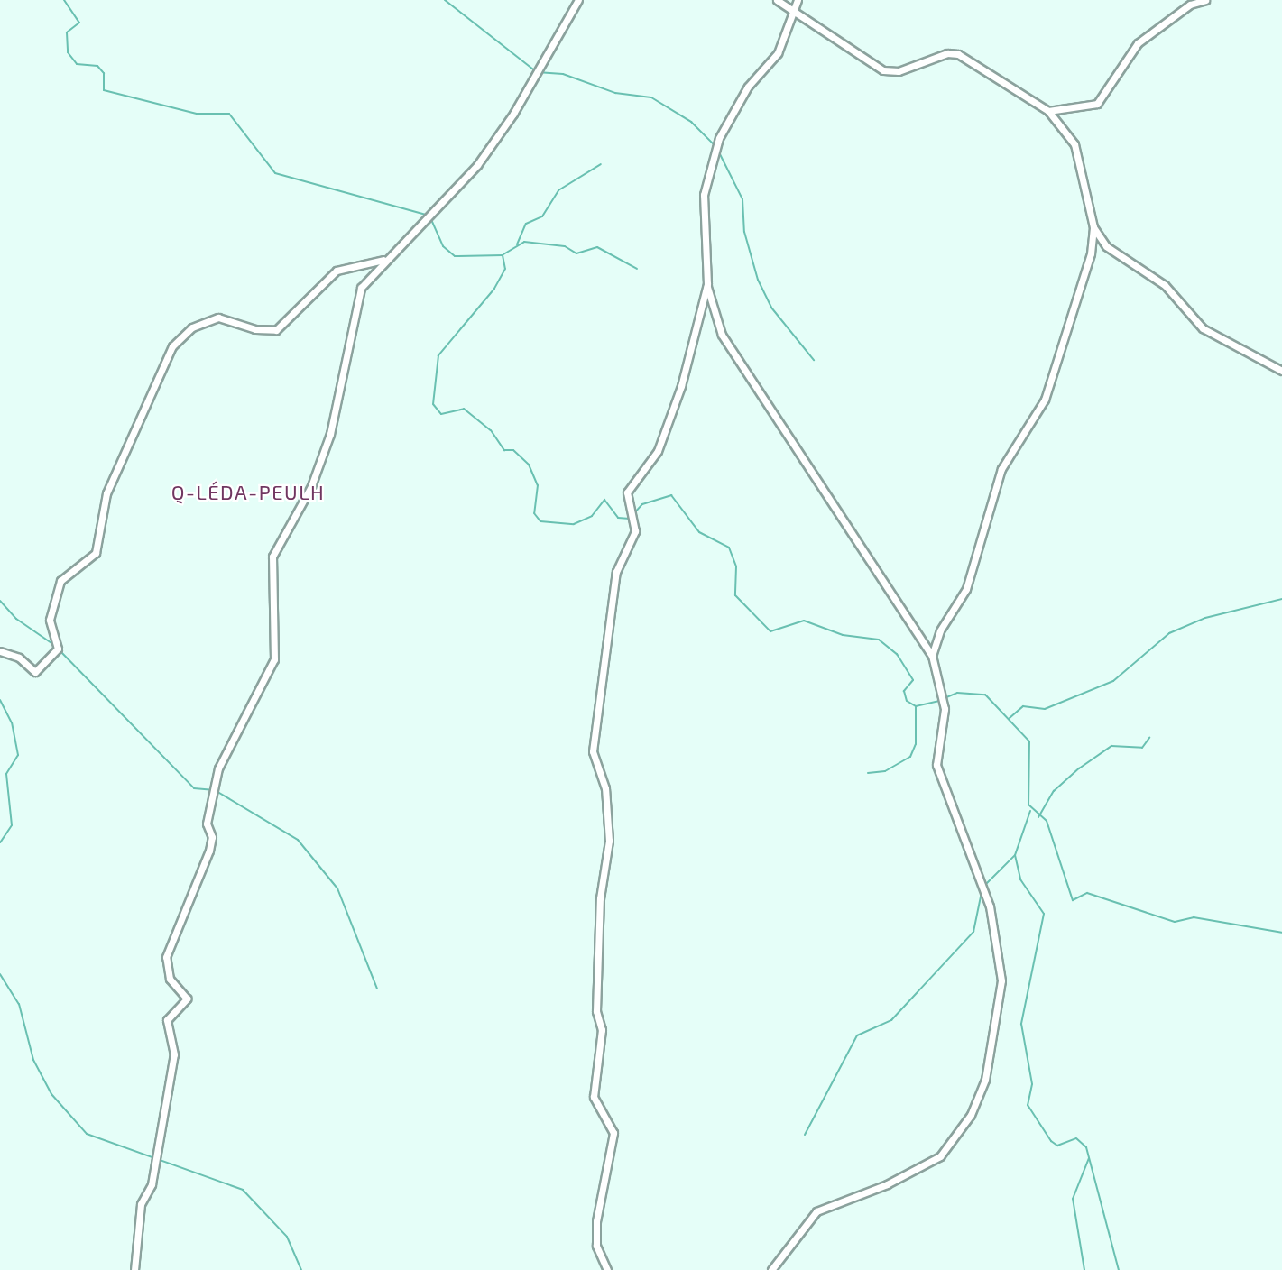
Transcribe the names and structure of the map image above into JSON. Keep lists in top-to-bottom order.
{
  "districts": ["Q-LÉDA-PEULH"]
}
